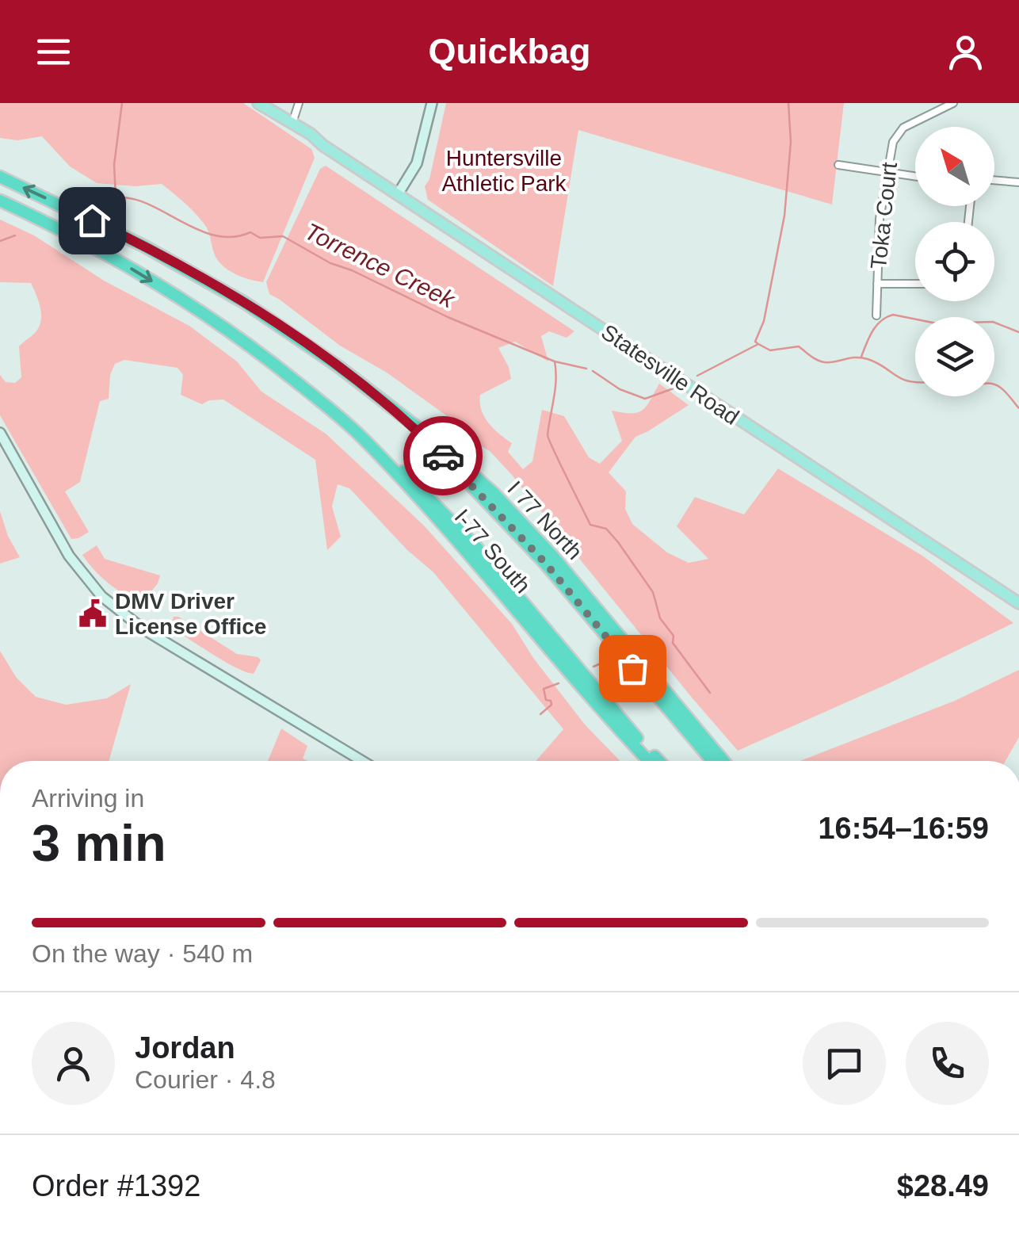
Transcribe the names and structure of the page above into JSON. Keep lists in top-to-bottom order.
{
  "streets": {
    "highway": ["I 77 North", "I-77 South"],
    "main road": ["Statesville Road"],
    "street": ["Toka Court"]
  },
  "one_way": ["I 77 North", "I-77 South"],
  "water": ["Torrence Creek"],
  "parks": ["Huntersville Athletic Park"],
  "places": {
    "public building": ["DMV Driver License Office"]
  },
  "north": "top left",
  "page": {
    "header": "Quickbag",
    "heading": ["3 min", "Arriving in", "16:54–16:59"],
    "panel": [
      "Jordan",
      "Courier · 4.8",
      "Order #1392",
      "$28.49"
    ],
    "bar": "On the way · 540 m"
  }
}
